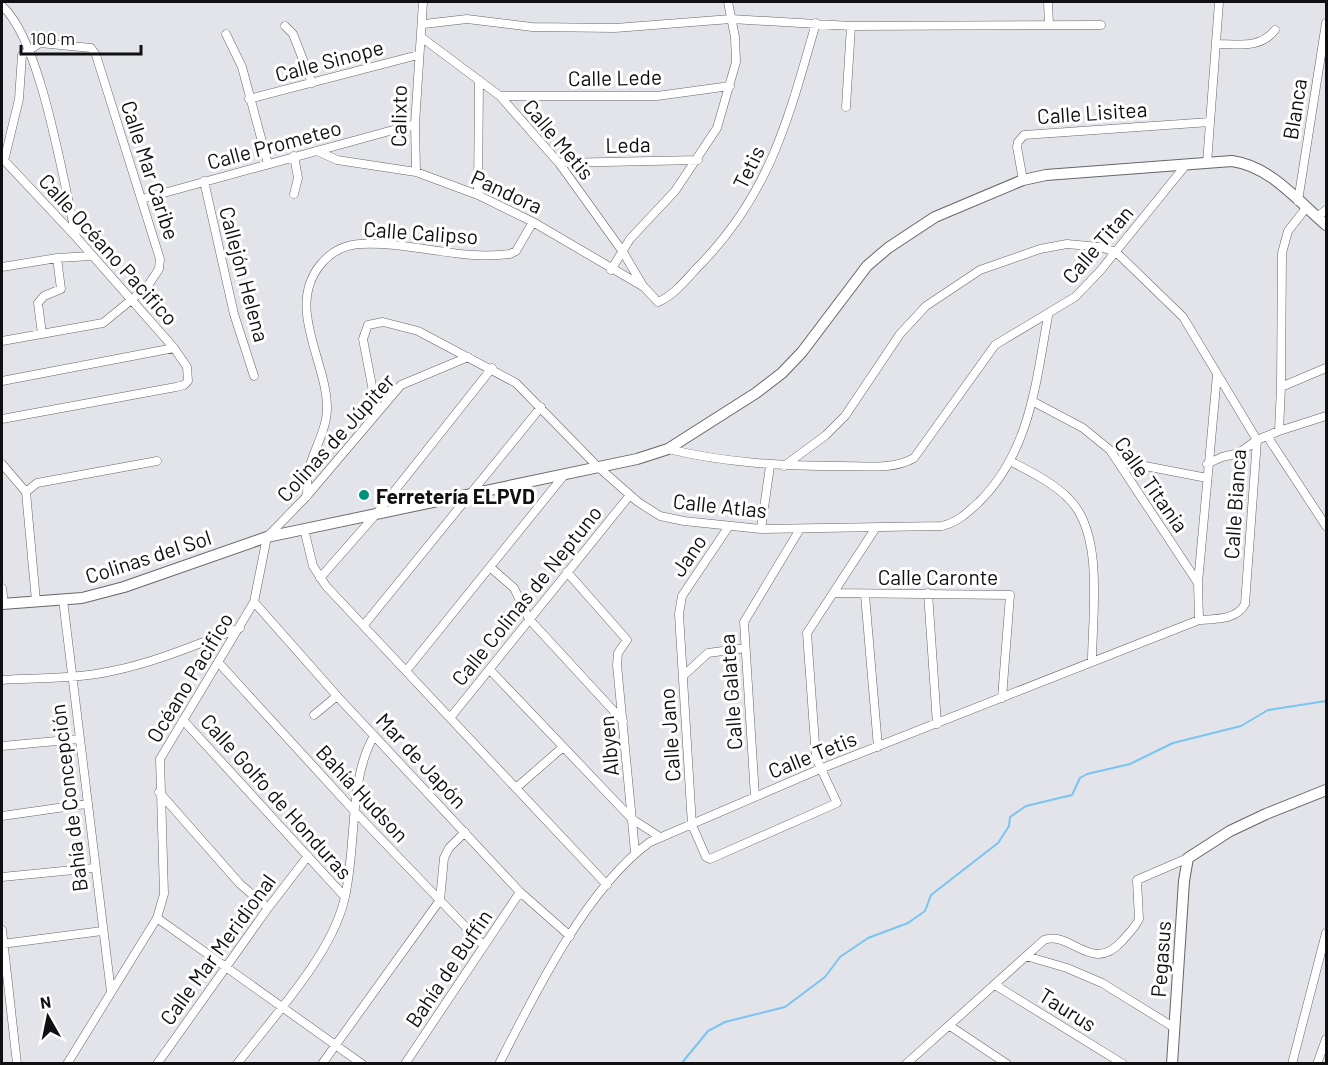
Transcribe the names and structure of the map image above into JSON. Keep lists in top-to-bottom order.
{
  "streets": {
    "street": [
      "Calle Sinope",
      "Calle Lede",
      "Blanca",
      "Calle Lisitea",
      "Calixto",
      "Calle Metis",
      "Calle Prometeo",
      "Leda",
      "Tetis",
      "Calle Mar Caribe",
      "Pandora",
      "Calle Calipso",
      "Calle Titan",
      "Calle Océano Pacifico",
      "Callejón Helena",
      "Colinas de Júpiter",
      "Calle Titania",
      "Calle Bianca",
      "Calle Atlas",
      "Jano",
      "Colinas del Sol",
      "Calle Caronte",
      "Calle Colinas de Neptuno",
      "Océano Pacifico",
      "Calle Galatea",
      "Calle Jano",
      "Albyen",
      "Calle Tetis",
      "Mar de Japón",
      "Bahía Hudson",
      "Calle Golfo de Honduras",
      "Bahía de Concepción",
      "Calle Mar Meridional",
      "Pegasus",
      "Bahía de Buffin",
      "Taurus"
    ]
  },
  "crossings": [
    ["Calle Sinope", "Calixto"],
    ["Calle Lede", "Calle Metis"],
    ["Blanca", "Colinas del Sol"],
    ["Calle Lisitea", "Colinas del Sol"],
    ["Calixto", "Calle Metis"],
    ["Calixto", "Calle Prometeo"],
    ["Calixto", "Pandora"],
    ["Calle Metis", "Leda"],
    ["Calle Metis", "Pandora"],
    ["Calle Prometeo", "Calle Mar Caribe"],
    ["Calle Prometeo", "Pandora"],
    ["Calle Prometeo", "Callejón Helena"],
    ["Tetis", "Pandora"],
    ["Calle Mar Caribe", "Calle Océano Pacifico"],
    ["Pandora", "Calle Calipso"],
    ["Calle Calipso", "Colinas de Júpiter"],
    ["Calle Titan", "Calle Atlas"],
    ["Calle Titan", "Colinas del Sol"],
    ["Colinas de Júpiter", "Calle Atlas"],
    ["Colinas de Júpiter", "Colinas del Sol"],
    ["Colinas de Júpiter", "Océano Pacifico"],
    ["Calle Titania", "Calle Atlas"],
    ["Calle Bianca", "Calle Tetis"],
    ["Calle Atlas", "Jano"],
    ["Calle Atlas", "Colinas del Sol"],
    ["Calle Atlas", "Calle Colinas de Neptuno"],
    ["Calle Atlas", "Calle Galatea"],
    ["Jano", "Calle Jano"],
    ["Colinas del Sol", "Océano Pacifico"],
    ["Colinas del Sol", "Bahía de Concepción"],
    ["Calle Caronte", "Calle Tetis"],
    ["Calle Colinas de Neptuno", "Albyen"],
    ["Océano Pacifico", "Mar de Japón"],
    ["Océano Pacifico", "Bahía Hudson"],
    ["Océano Pacifico", "Calle Golfo de Honduras"],
    ["Océano Pacifico", "Bahía de Concepción"],
    ["Calle Galatea", "Calle Tetis"],
    ["Calle Jano", "Calle Tetis"],
    ["Albyen", "Calle Tetis"],
    ["Calle Tetis", "Mar de Japón"],
    ["Mar de Japón", "Bahía de Buffin"],
    ["Bahía Hudson", "Bahía de Buffin"],
    ["Calle Golfo de Honduras", "Calle Mar Meridional"]
  ],
  "places": ["Ferretería ELPVD"],
  "scale_bar": "100 m",
  "north": "top"
}
